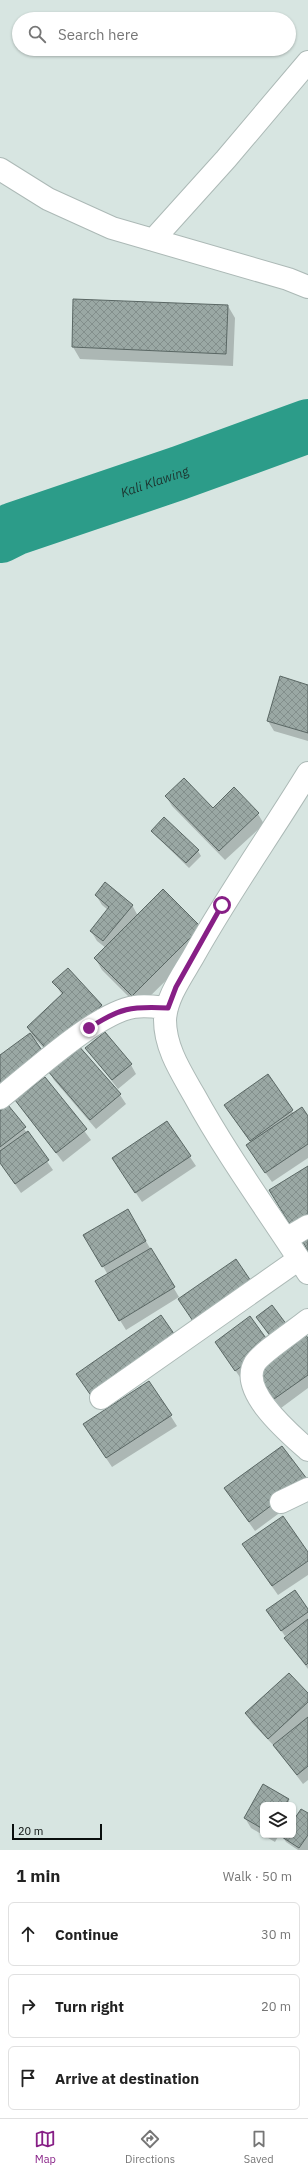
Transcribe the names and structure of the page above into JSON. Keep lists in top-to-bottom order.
{
  "water": ["Kali Klawing"],
  "scale_bar": "20 m",
  "page": {
    "search": "Search here",
    "scale": "20 m",
    "heading": ["1 min", "Walk · 50 m"],
    "list": [
      ["Continue", "30 m"],
      ["Turn right", "20 m"],
      "Arrive at destination"
    ],
    "nav": ["Map", "Directions", "Saved"]
  }
}
